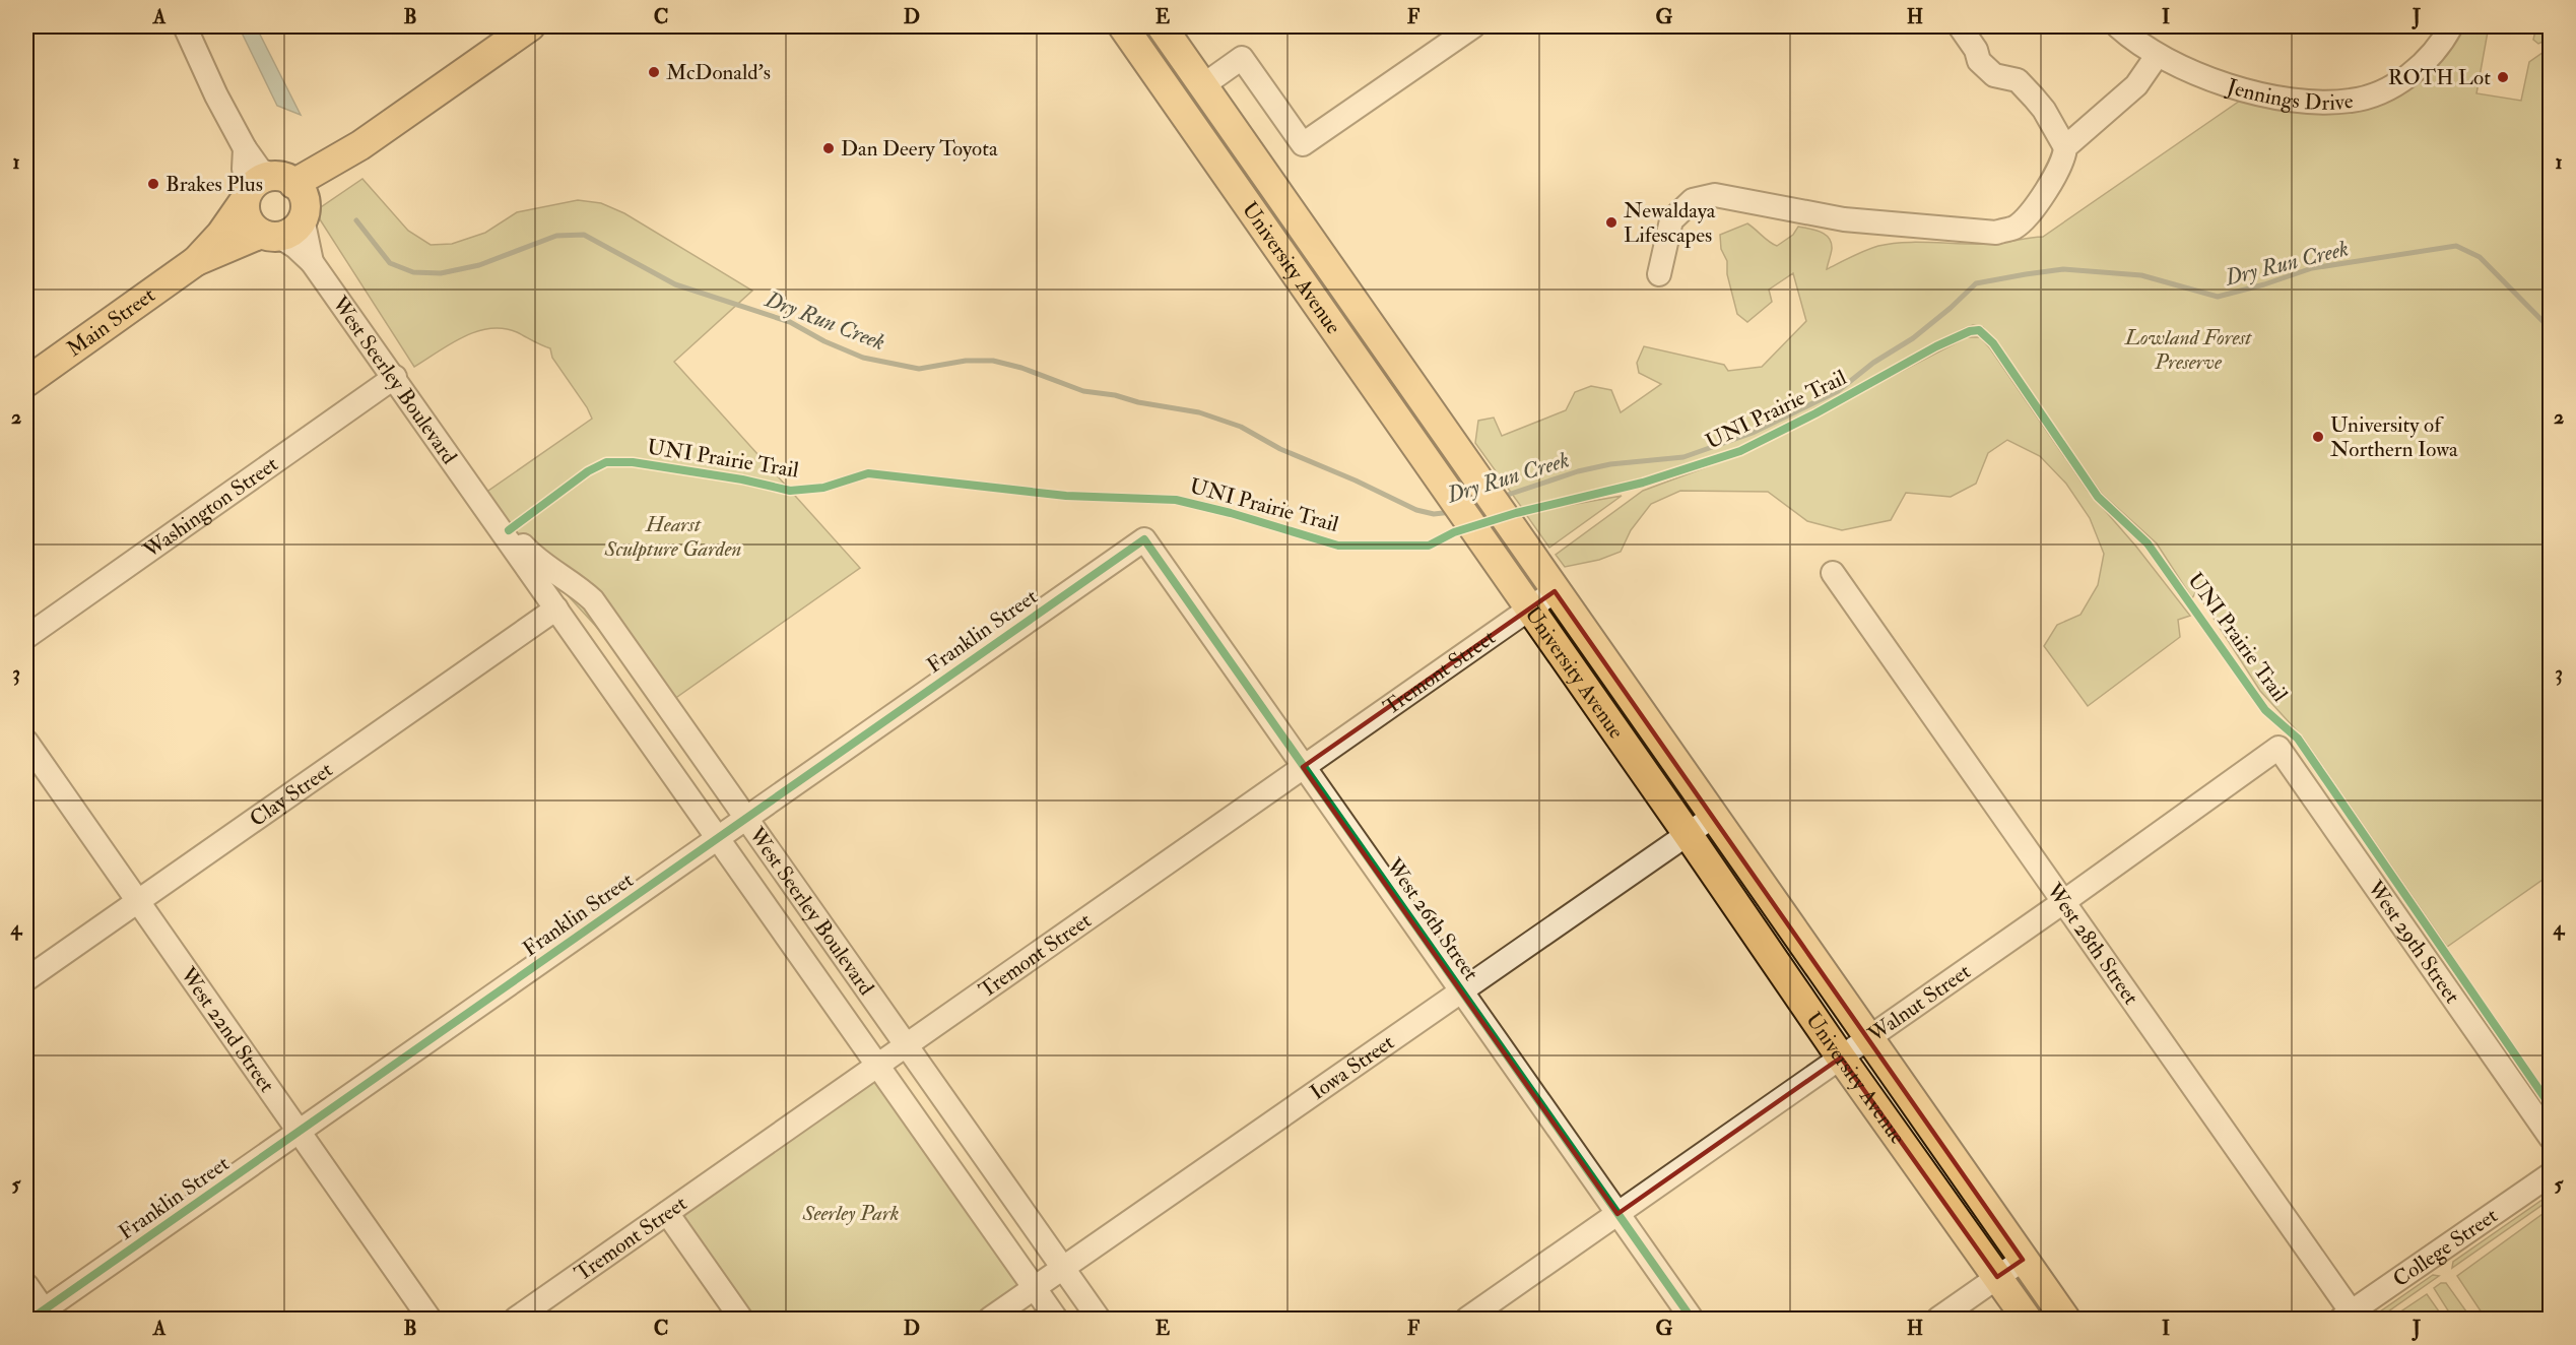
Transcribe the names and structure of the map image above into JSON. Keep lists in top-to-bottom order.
{
  "streets": {
    "main road": ["University Avenue", "Main Street"],
    "street": [
      "Jennings Drive",
      "West Seerley Boulevard",
      "Washington Street",
      "Franklin Street",
      "Tremont Street",
      "Clay Street",
      "West 26th Street",
      "West 29th Street",
      "West 28th Street",
      "Walnut Street",
      "West 22nd Street",
      "Iowa Street",
      "College Street"
    ],
    "cycle path": ["UNI Prairie Trail"]
  },
  "crossings": [
    ["University Avenue", "Tremont Street"],
    ["University Avenue", "Walnut Street"],
    ["University Avenue", "Iowa Street"],
    ["Main Street", "West Seerley Boulevard"],
    ["West Seerley Boulevard", "Washington Street"],
    ["West Seerley Boulevard", "Franklin Street"],
    ["West Seerley Boulevard", "Tremont Street"],
    ["West Seerley Boulevard", "Clay Street"],
    ["West Seerley Boulevard", "Iowa Street"],
    ["Franklin Street", "West 26th Street"],
    ["Franklin Street", "West 22nd Street"],
    ["Tremont Street", "West 26th Street"],
    ["Clay Street", "West 22nd Street"],
    ["West 26th Street", "Walnut Street"],
    ["West 26th Street", "Iowa Street"],
    ["West 29th Street", "Walnut Street"],
    ["West 28th Street", "Walnut Street"],
    ["West 28th Street", "College Street"]
  ],
  "water": ["Dry Run Creek"],
  "parks": ["Lowland Forest Preserve", "Hearst Sculpture Garden", "Seerley Park"],
  "places": [
    "McDonald's",
    "ROTH Lot",
    "Dan Deery Toyota",
    "Brakes Plus",
    "Newaldaya Lifescapes",
    "University of Northern Iowa"
  ],
  "grid": {
    "columns": [
      "A",
      "B",
      "C",
      "D",
      "E",
      "F",
      "G",
      "H",
      "I",
      "J"
    ],
    "rows": [
      "1",
      "2",
      "3",
      "4",
      "5"
    ]
  }
}
